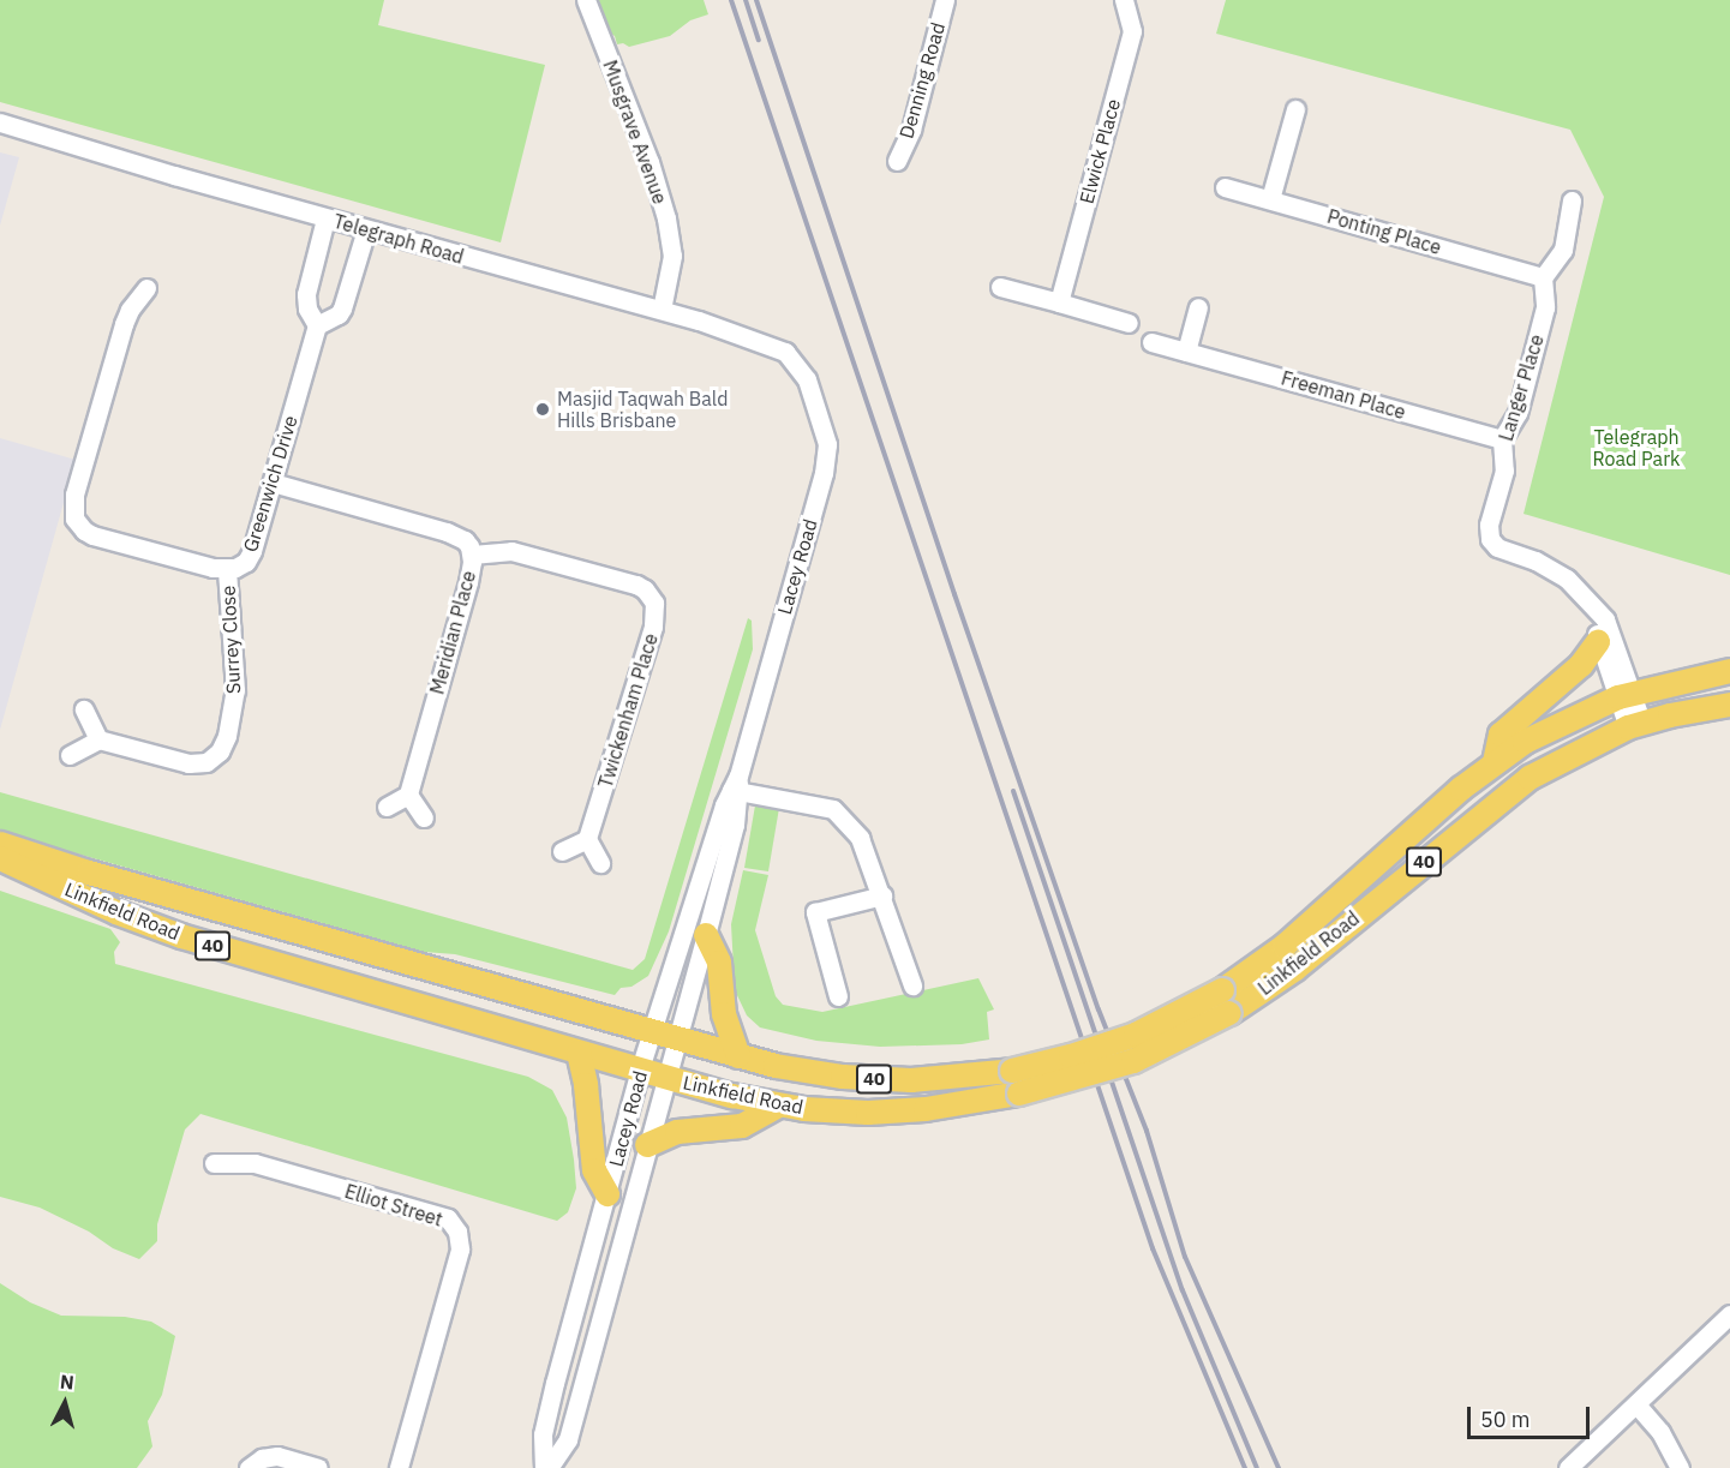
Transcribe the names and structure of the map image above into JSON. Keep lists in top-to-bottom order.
{
  "streets": {
    "main road": ["40", "Linkfield Road"],
    "street": [
      "Denning Road",
      "Musgrave Avenue",
      "Elwick Place",
      "Ponting Place",
      "Telegraph Road",
      "Langer Place",
      "Freeman Place",
      "Greenwich Drive",
      "Lacey Road",
      "Meridian Place",
      "Surrey Close",
      "Twickenham Place",
      "Elliot Street"
    ]
  },
  "crossings": [
    ["Musgrave Avenue", "Telegraph Road"],
    ["Ponting Place", "Langer Place"],
    ["Telegraph Road", "Lacey Road"],
    ["Langer Place", "Freeman Place"],
    ["Greenwich Drive", "Meridian Place"],
    ["Greenwich Drive", "Surrey Close"],
    ["Lacey Road", "Linkfield Road"],
    ["Meridian Place", "Twickenham Place"],
    ["40", "Linkfield Road"]
  ],
  "parks": ["Telegraph Road Park"],
  "places": ["Masjid Taqwah Bald Hills Brisbane"],
  "scale_bar": "50 m",
  "north": "top"
}
